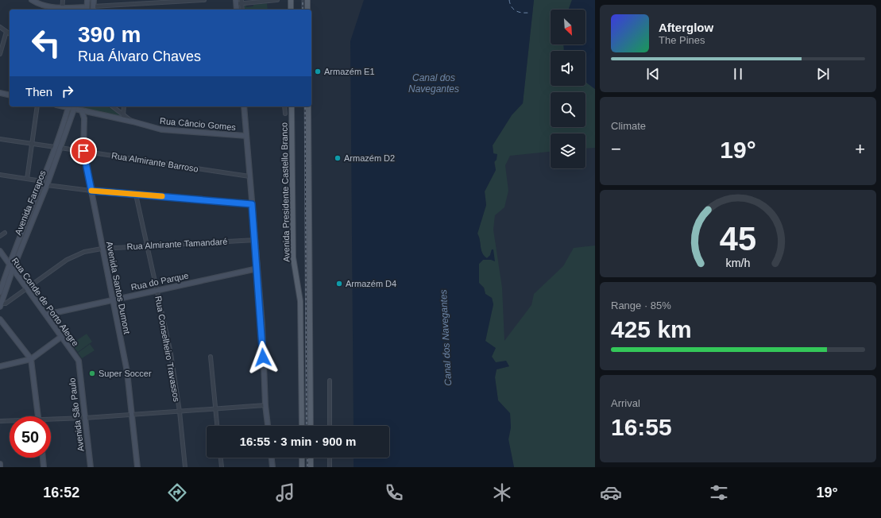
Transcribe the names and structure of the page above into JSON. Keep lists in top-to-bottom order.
{
  "streets": {
    "main road": ["Avenida Presidente Castello Branco"],
    "street": [
      "Rua Câncio Gomes",
      "Rua Almirante Barroso",
      "Avenida Farrapos",
      "Rua Almirante Tamandaré",
      "Rua do Parque",
      "Avenida Santos Dumont",
      "Rua Conde de Porto Alegre",
      "Rua Conselheiro Travassos",
      "Avenida São Paulo"
    ]
  },
  "crossings": [
    ["Rua Câncio Gomes", "Avenida Farrapos"],
    ["Rua Câncio Gomes", "Avenida Santos Dumont"],
    ["Rua Almirante Barroso", "Avenida Farrapos"],
    ["Rua Almirante Barroso", "Avenida Santos Dumont"],
    ["Avenida Farrapos", "Rua Almirante Tamandaré"],
    ["Avenida Farrapos", "Rua Conde de Porto Alegre"],
    ["Rua Almirante Tamandaré", "Avenida Santos Dumont"],
    ["Rua Almirante Tamandaré", "Rua Conde de Porto Alegre"],
    ["Rua Almirante Tamandaré", "Rua Conselheiro Travassos"],
    ["Rua do Parque", "Avenida Santos Dumont"],
    ["Rua do Parque", "Rua Conde de Porto Alegre"],
    ["Rua do Parque", "Rua Conselheiro Travassos"],
    ["Rua Conde de Porto Alegre", "Avenida São Paulo"]
  ],
  "water": ["Canal dos Navegantes"],
  "places": [
    "Armazém E1",
    "Armazém D2",
    "Armazém D4",
    "Super Soccer"
  ],
  "north": "bottom right",
  "page": {
    "turn": ["390 m", "Rua Álvaro Chaves"],
    "song": ["Afterglow", "The Pines"],
    "then": "Then",
    "tile": [
      "Climate",
      ["Range · 85%", "425 km"],
      ["Arrival", "16:55"]
    ],
    "heat": ["−", "19°", "+"],
    "limit": "50",
    "trip": "16:55 · 3 min · 900 m",
    "tabs": ["16:52", "19°"],
    "gauge": ["45", "km/h"]
  }
}
